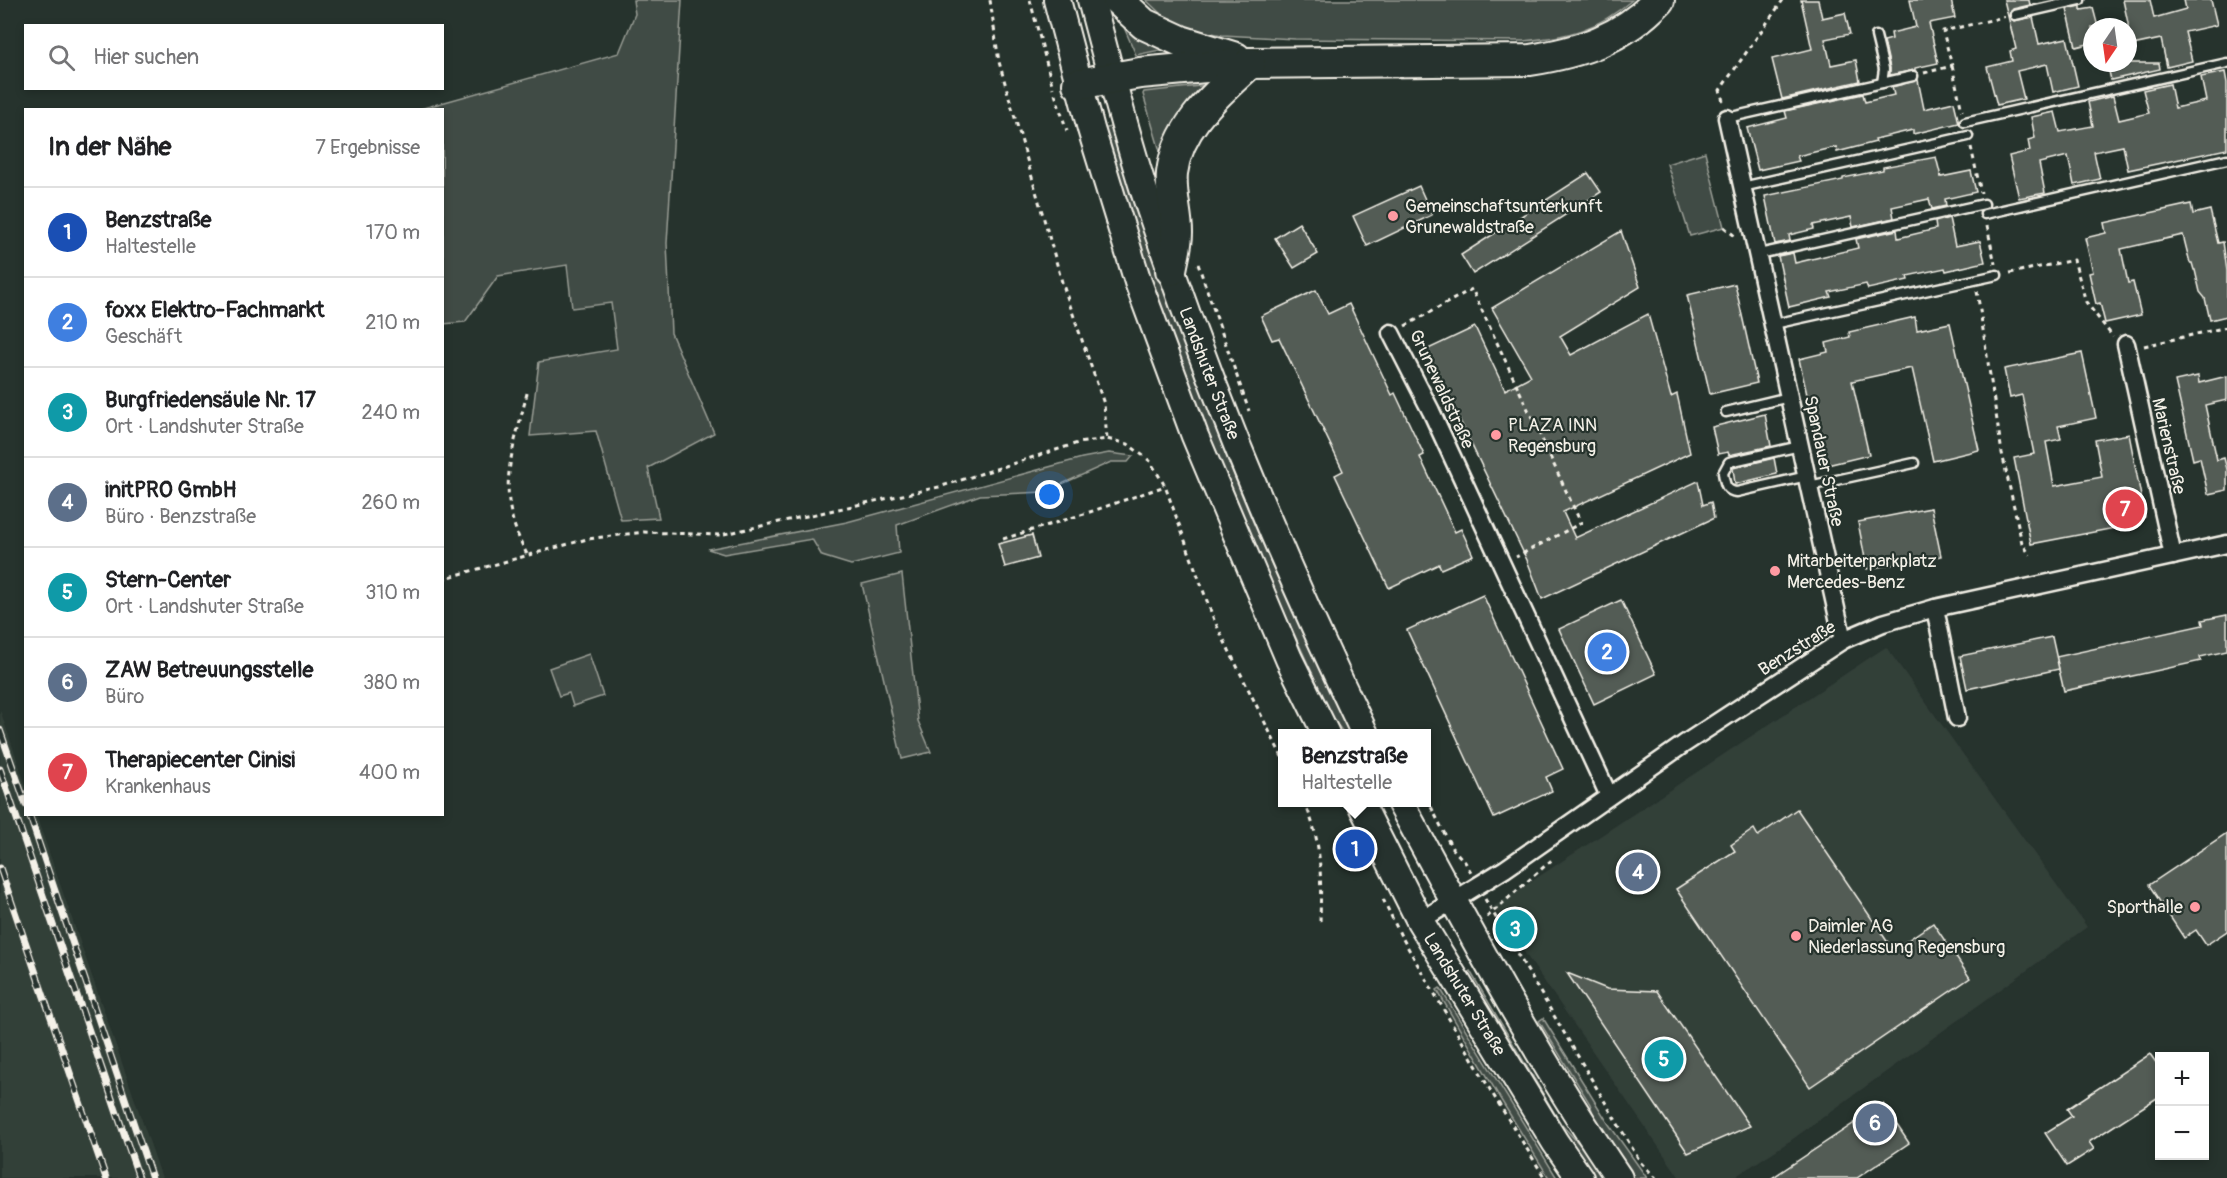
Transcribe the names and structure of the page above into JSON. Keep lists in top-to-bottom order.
{
  "streets": {
    "main road": ["Landshuter Straße"],
    "street": [
      "Grunewaldstraße",
      "Marienstraße",
      "Spandauer Straße",
      "Benzstraße"
    ]
  },
  "crossings": [
    ["Landshuter Straße", "Benzstraße"],
    ["Grunewaldstraße", "Benzstraße"],
    ["Marienstraße", "Benzstraße"],
    ["Spandauer Straße", "Benzstraße"]
  ],
  "places": [
    "Gemeinschaftsunterkunft Grunewaldstraße",
    "PLAZA INN Regensburg",
    "Mitarbeiterparkplatz Mercedes-Benz",
    "Sporthalle",
    "Daimler AG Niederlassung Regensburg"
  ],
  "north": "bottom",
  "page": {
    "search": "Hier suchen",
    "heading": ["In der Nähe", "7 Ergebnisse"],
    "list": [
      {
        "mark": "1",
        "name": "Benzstraße",
        "note": "Haltestelle",
        "value": "170 m"
      },
      {
        "mark": "2",
        "name": "foxx Elektro-Fachmarkt",
        "note": "Geschäft",
        "value": "210 m"
      },
      {
        "mark": "3",
        "name": "Burgfriedensäule Nr. 17",
        "note": "Ort · Landshuter Straße",
        "value": "240 m"
      },
      {
        "mark": "4",
        "name": "initPRO GmbH",
        "note": "Büro · Benzstraße",
        "value": "260 m"
      },
      {
        "mark": "5",
        "name": "Stern-Center",
        "note": "Ort · Landshuter Straße",
        "value": "310 m"
      },
      {
        "mark": "6",
        "name": "ZAW Betreuungsstelle",
        "note": "Büro",
        "value": "380 m"
      },
      {
        "mark": "7",
        "name": "Therapiecenter Cinisi",
        "note": "Krankenhaus",
        "value": "400 m"
      }
    ],
    "pins": [
      "7",
      "2",
      "1",
      "4",
      "3",
      "5",
      "6"
    ],
    "popup": ["Benzstraße", "Haltestelle"],
    "map_buttons": ["+", "−"]
  }
}
